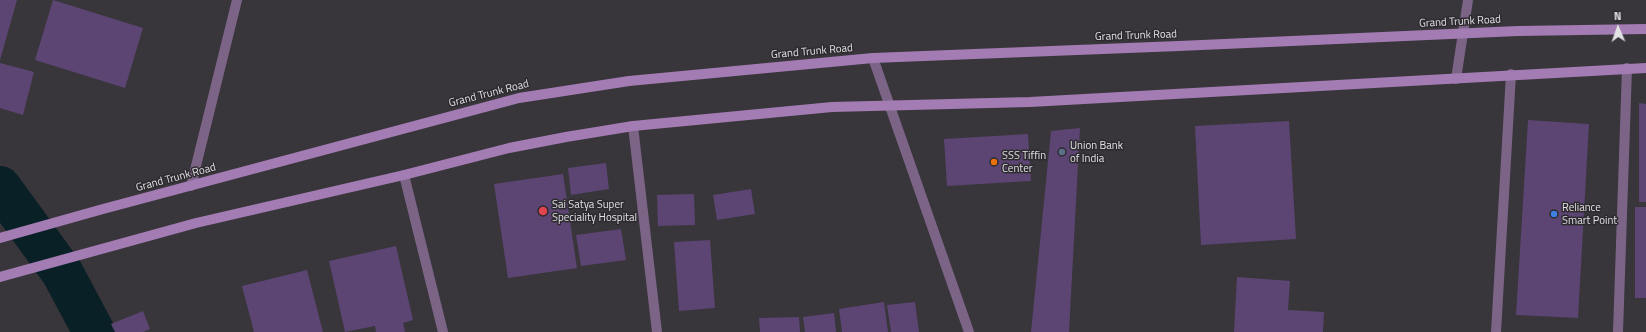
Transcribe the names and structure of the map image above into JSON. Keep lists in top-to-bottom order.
{
  "streets": {
    "main road": ["Grand Trunk Road"]
  },
  "places": [
    "Union Bank of India",
    "SSS Tiffin Center",
    "Sai Satya Super Speciality Hospital",
    "Reliance Smart Point"
  ],
  "north": "top"
}
